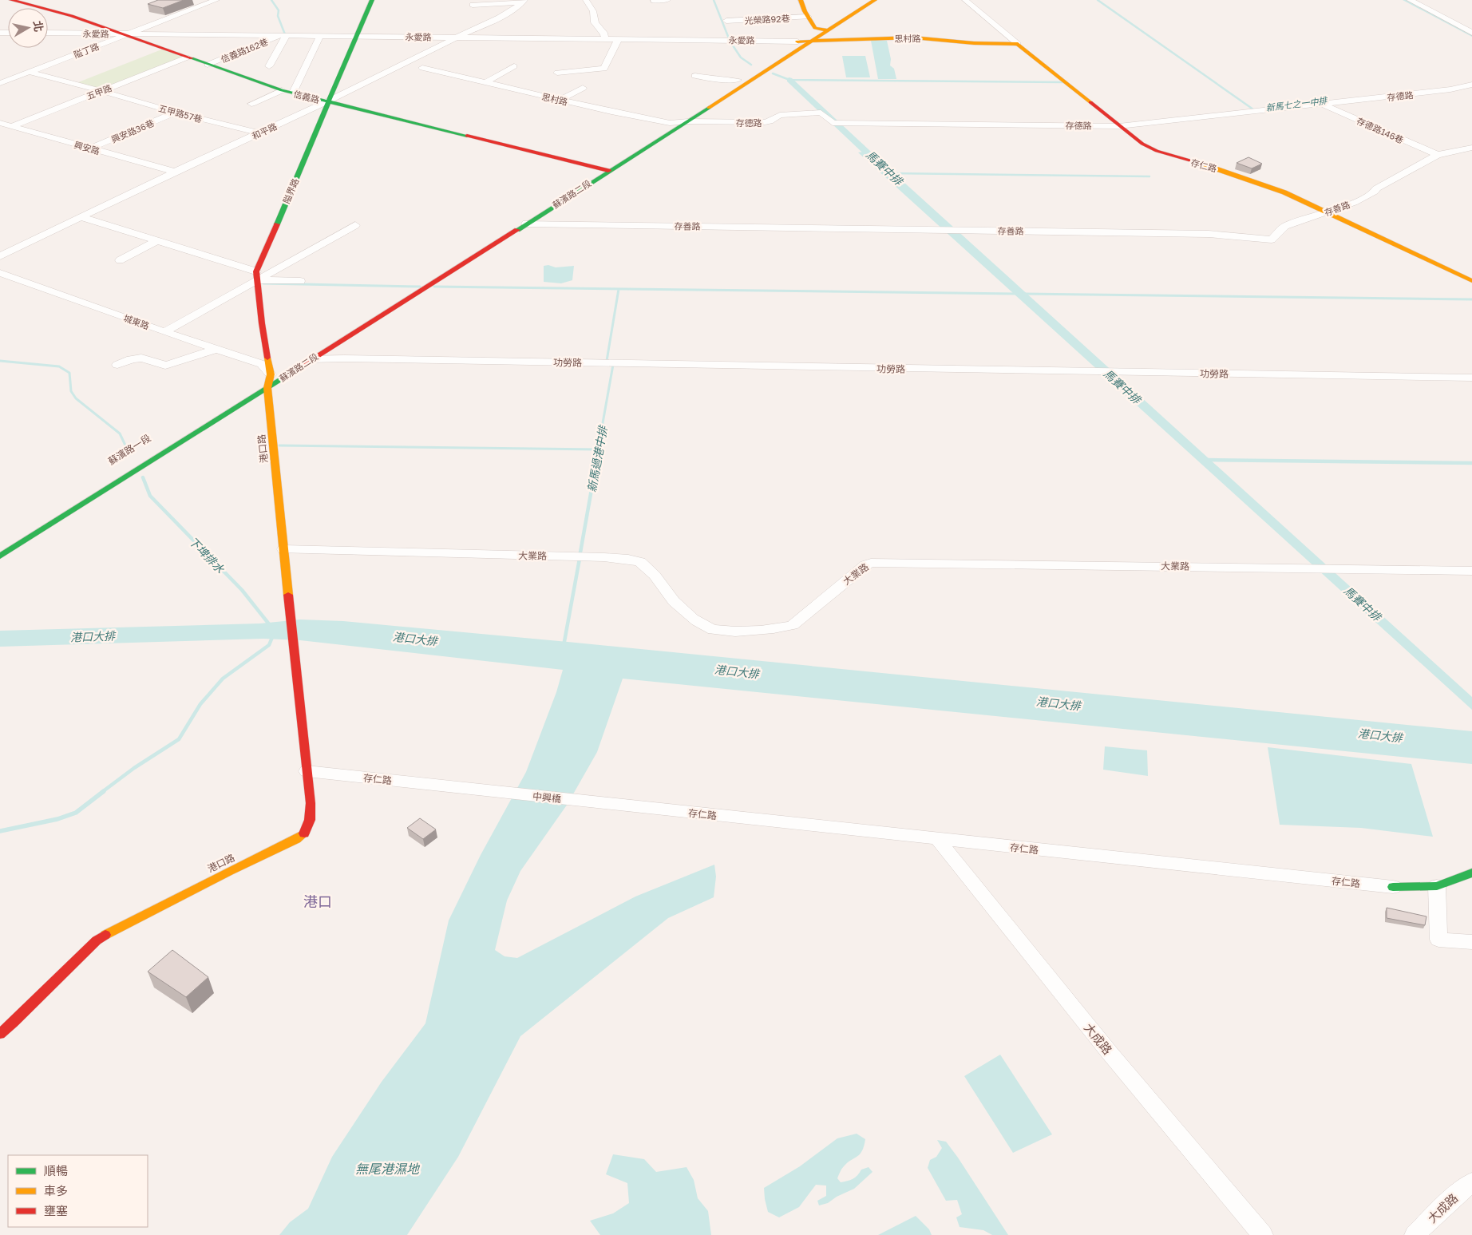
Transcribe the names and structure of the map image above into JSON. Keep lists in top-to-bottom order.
{
  "streets": {
    "street": [
      "光榮路92巷",
      "永愛路",
      "思村路",
      "隘丁路",
      "信義路162巷",
      "五甲路",
      "存德路",
      "信義路",
      "五甲路57巷",
      "存德路146巷",
      "興安路36巷",
      "和平路",
      "興安路",
      "存仁路",
      "隘界路",
      "蘇濱路二段",
      "存善路",
      "城東路",
      "功勞路",
      "港口路",
      "大業路",
      "中興橋",
      "大成路"
    ]
  },
  "crossings": [
    ["永愛路", "思村路"],
    ["永愛路", "隘丁路"],
    ["永愛路", "信義路162巷"],
    ["永愛路", "信義路"],
    ["永愛路", "和平路"],
    ["永愛路", "隘界路"],
    ["永愛路", "蘇濱路二段"],
    ["思村路", "存德路"],
    ["思村路", "存仁路"],
    ["思村路", "蘇濱路二段"],
    ["隘丁路", "信義路"],
    ["隘丁路", "五甲路57巷"],
    ["信義路162巷", "信義路"],
    ["五甲路", "信義路"],
    ["五甲路", "五甲路57巷"],
    ["五甲路", "興安路"],
    ["存德路", "存德路146巷"],
    ["存德路", "存仁路"],
    ["存德路", "蘇濱路二段"],
    ["信義路", "和平路"],
    ["信義路", "隘界路"],
    ["信義路", "蘇濱路二段"],
    ["五甲路57巷", "興安路36巷"],
    ["五甲路57巷", "和平路"],
    ["存德路146巷", "存善路"],
    ["興安路36巷", "興安路"],
    ["和平路", "興安路"],
    ["和平路", "隘界路"],
    ["存仁路", "存善路"],
    ["存仁路", "港口路"],
    ["存仁路", "中興橋"],
    ["存仁路", "大成路"],
    ["隘界路", "港口路"],
    ["蘇濱路二段", "存善路"],
    ["蘇濱路二段", "功勞路"],
    ["蘇濱路二段", "港口路"],
    ["城東路", "港口路"],
    ["港口路", "大業路"]
  ],
  "districts": ["港口"],
  "water": [
    "新馬七之一中排",
    "馬賽中排",
    "新馬過港中排",
    "下埤排水",
    "港口大排",
    "無尾港濕地"
  ],
  "legend": ["順暢", "車多", "壅塞"],
  "north": "right"
}
